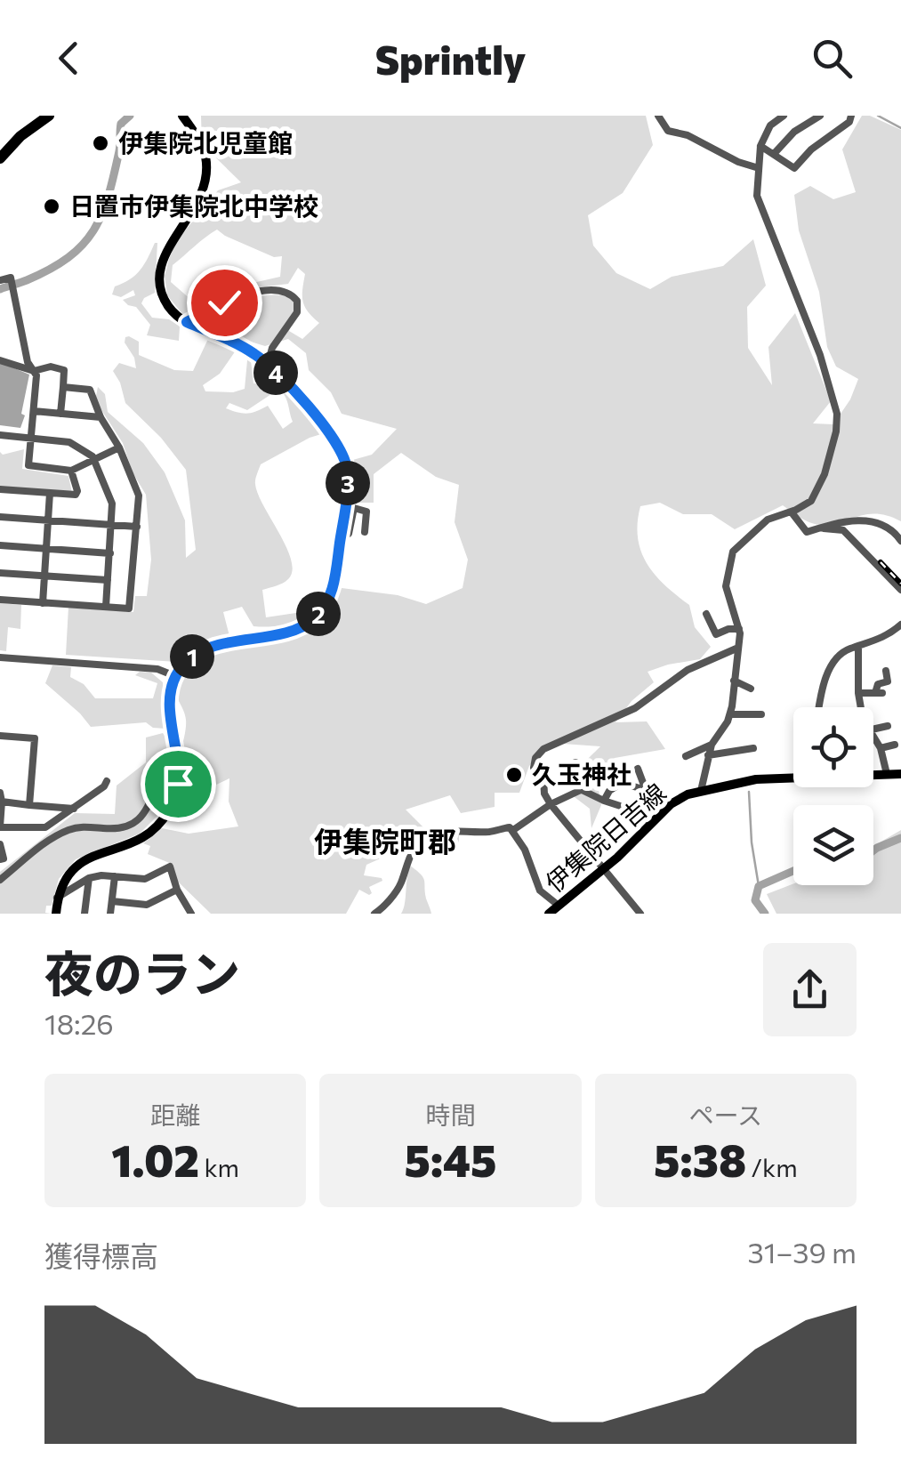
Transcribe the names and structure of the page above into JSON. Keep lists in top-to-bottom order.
{
  "streets": {
    "main road": ["伊集院日吉線"]
  },
  "districts": ["伊集院町郡"],
  "places": ["伊集院北児童館", "日置市伊集院北中学校", "久玉神社"],
  "page": {
    "header": "Sprintly",
    "pins": [
      "4",
      "3",
      "2",
      "1"
    ],
    "heading": ["夜のラン", "18:26"],
    "stats": [
      ["距離", "1.02 km"],
      ["時間", "5:45"],
      ["ペース", "5:38 /km"]
    ],
    "chart": ["獲得標高", "31–39 m"]
  }
}
